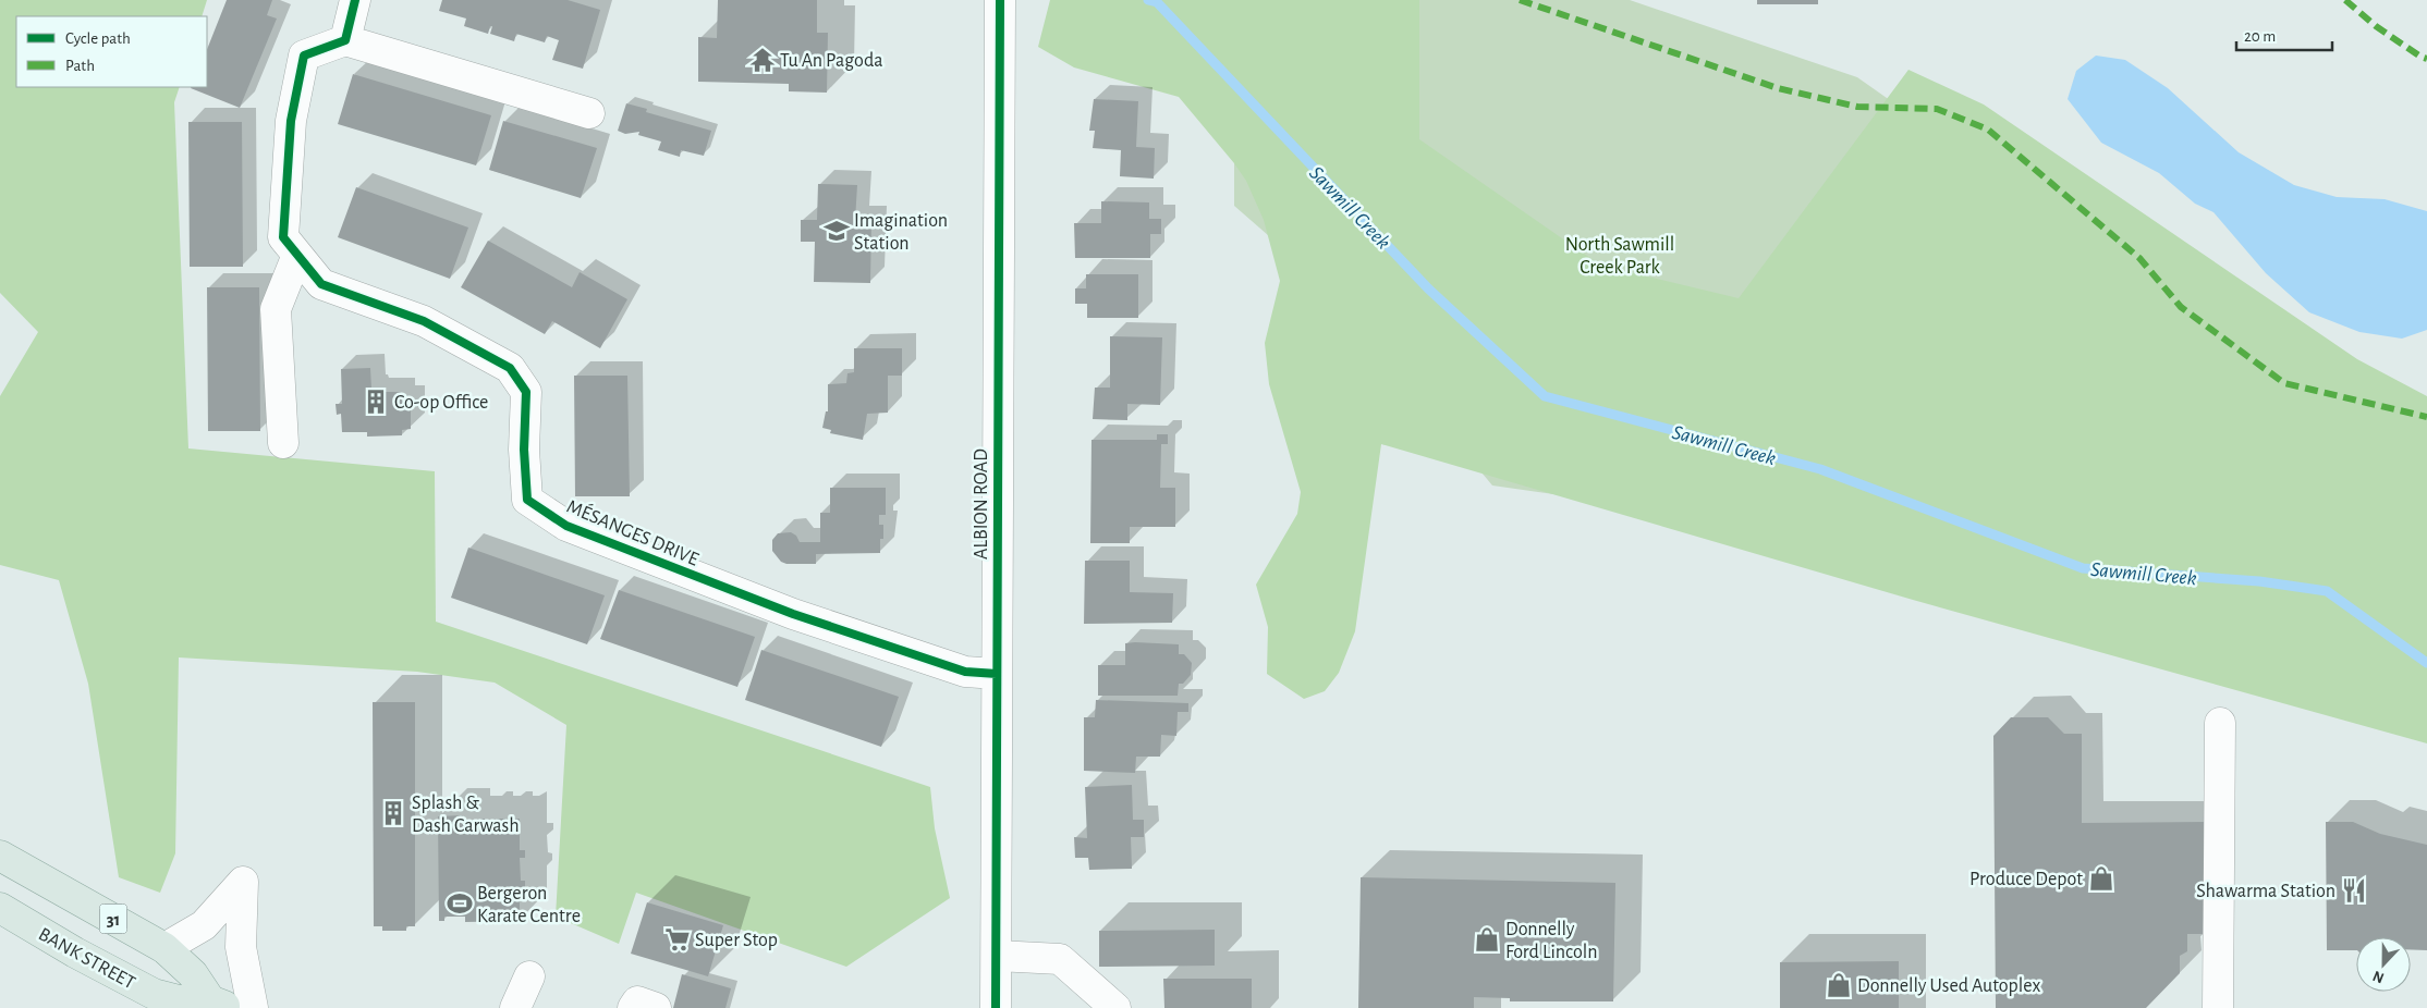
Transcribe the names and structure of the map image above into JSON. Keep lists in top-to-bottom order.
{
  "streets": {
    "main road": ["31", "BANK STREET"],
    "street": ["ALBION ROAD", "MÉSANGES DRIVE"]
  },
  "crossings": [
    ["ALBION ROAD", "MÉSANGES DRIVE"]
  ],
  "water": ["Sawmill Creek"],
  "parks": ["North Sawmill Creek Park"],
  "places": {
    "temple": ["Tu An Pagoda"],
    "school or university": ["Imagination Station"],
    "building": ["Co-op Office", "Splash & Dash Carwash"],
    "shop": ["Produce Depot", "Donnelly Ford Lincoln", "Donnelly Used Autoplex"],
    "restaurant": ["Shawarma Station"],
    "sports": ["Bergeron Karate Centre"],
    "supermarket": ["Super Stop"]
  },
  "legend": ["Cycle path", "Path"],
  "scale_bar": "20 m",
  "north": "bottom"
}
